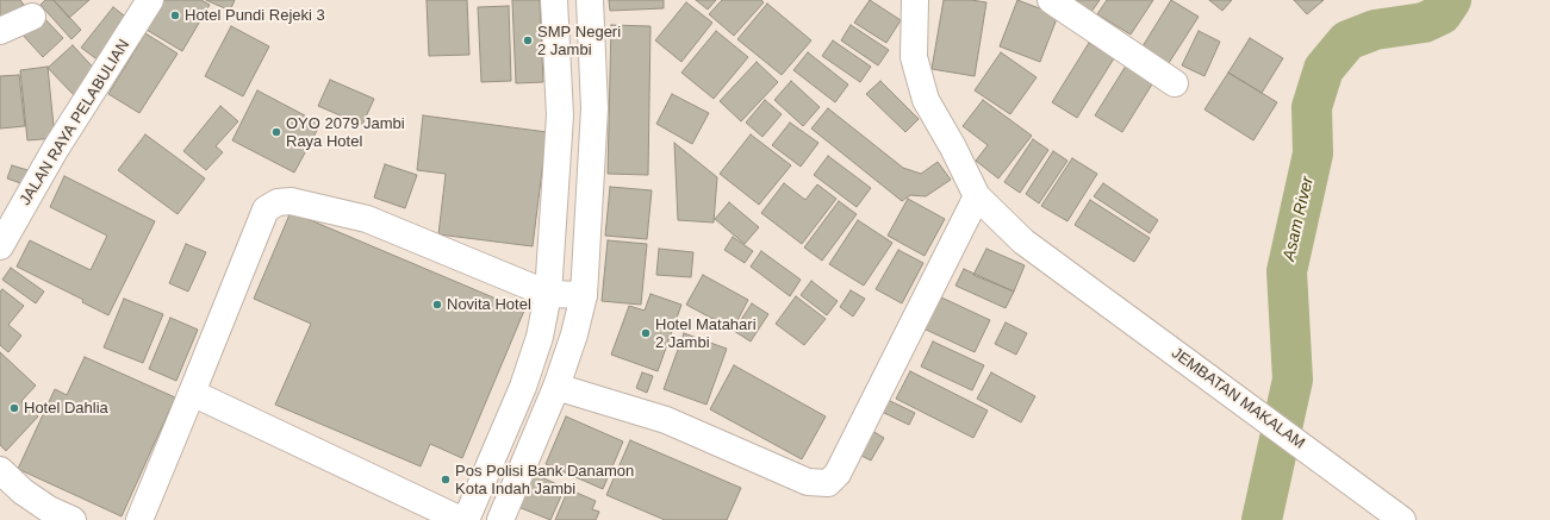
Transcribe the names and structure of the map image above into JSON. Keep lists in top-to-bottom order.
{
  "streets": {
    "main road": ["JALAN RAYA PELABULIAN", "JEMBATAN MAKALAM"]
  },
  "water": ["Asam River"],
  "places": [
    "Hotel Pundi Rejeki 3",
    "SMP Negeri 2 Jambi",
    "OYO 2079 Jambi Raya Hotel",
    "Novita Hotel",
    "Hotel Matahari 2 Jambi",
    "Hotel Dahlia",
    "Pos Polisi Bank Danamon Kota Indah Jambi"
  ]
}
